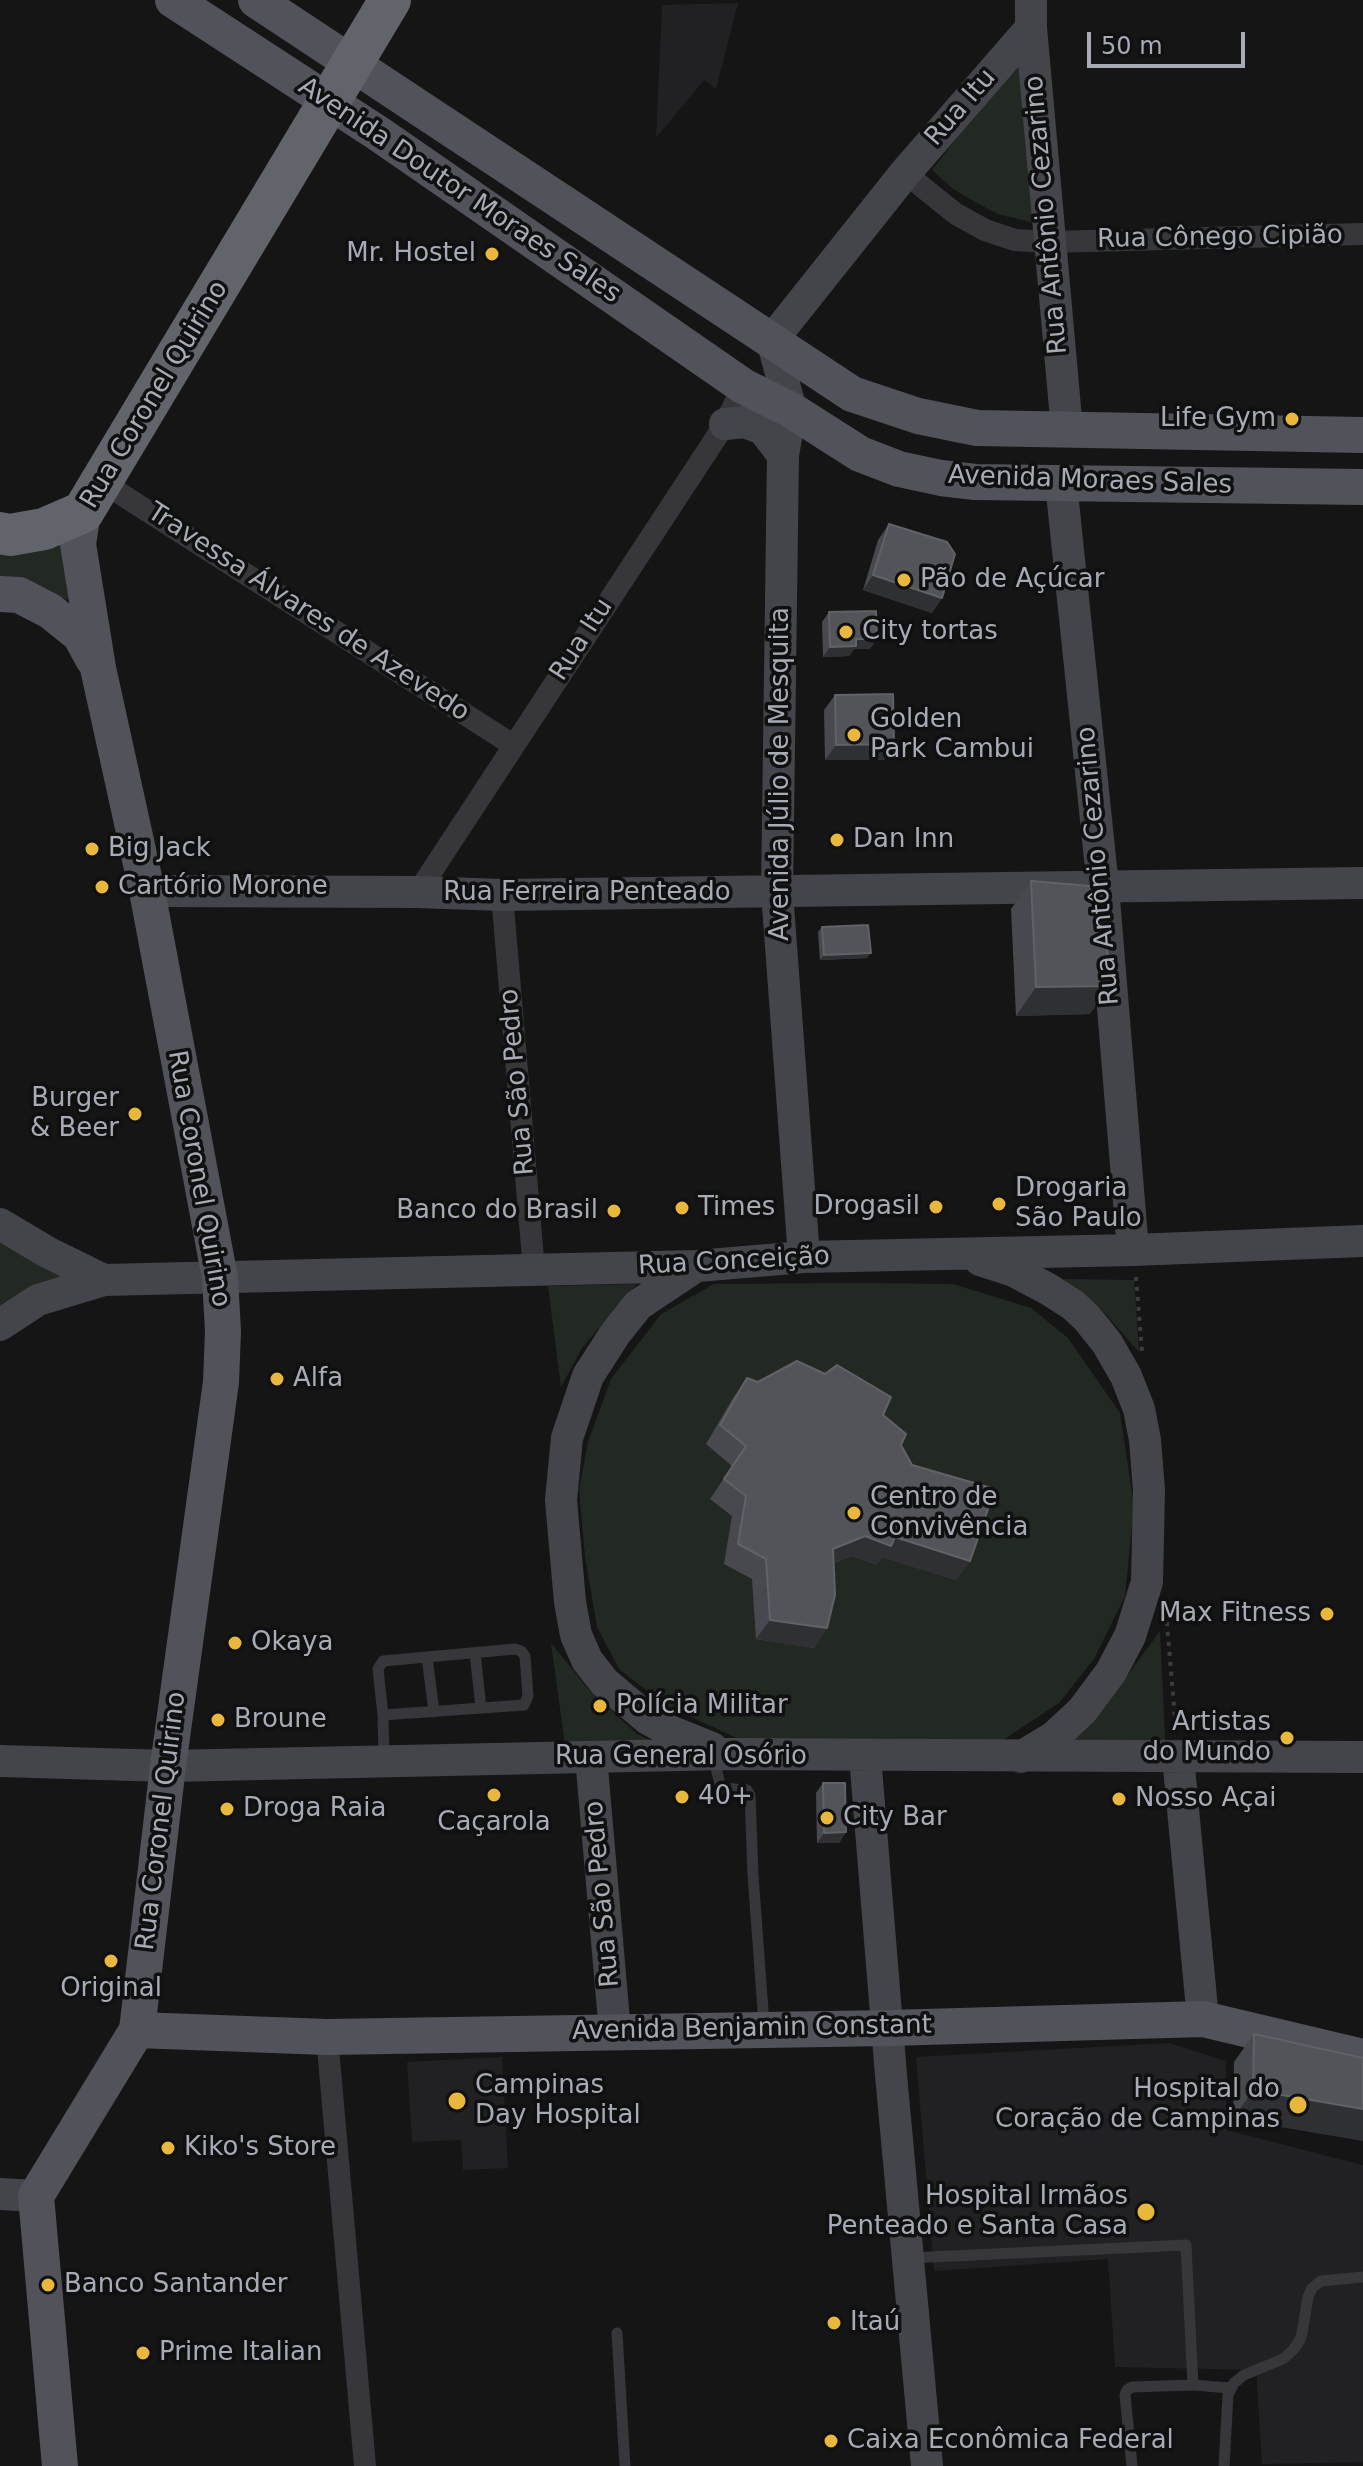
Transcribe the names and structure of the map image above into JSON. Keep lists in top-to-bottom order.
{
  "streets": {
    "highway": ["Rua Coronel Quirino"],
    "main road": [
      "Rua Itu",
      "Avenida Doutor Moraes Sales",
      "Rua Antônio Cezarino",
      "Avenida Moraes Sales",
      "Avenida Júlio de Mesquita",
      "Rua Ferreira Penteado",
      "Rua São Pedro",
      "Rua Conceição",
      "Rua General Osório",
      "Avenida Benjamin Constant"
    ],
    "street": ["Rua Cônego Cipião", "Travessa Álvares de Azevedo"]
  },
  "crossings": [
    ["Rua Itu", "Avenida Doutor Moraes Sales"],
    ["Rua Itu", "Rua Antônio Cezarino"],
    ["Rua Itu", "Rua Cônego Cipião"],
    ["Rua Itu", "Avenida Moraes Sales"],
    ["Rua Itu", "Travessa Álvares de Azevedo"],
    ["Rua Itu", "Avenida Júlio de Mesquita"],
    ["Rua Itu", "Rua Ferreira Penteado"],
    ["Avenida Doutor Moraes Sales", "Rua Coronel Quirino"],
    ["Avenida Doutor Moraes Sales", "Avenida Moraes Sales"],
    ["Avenida Doutor Moraes Sales", "Avenida Júlio de Mesquita"],
    ["Rua Antônio Cezarino", "Rua Cônego Cipião"],
    ["Rua Antônio Cezarino", "Avenida Moraes Sales"],
    ["Rua Antônio Cezarino", "Rua Ferreira Penteado"],
    ["Rua Antônio Cezarino", "Rua Conceição"],
    ["Rua Coronel Quirino", "Travessa Álvares de Azevedo"],
    ["Rua Coronel Quirino", "Rua Ferreira Penteado"],
    ["Rua Coronel Quirino", "Rua Conceição"],
    ["Rua Coronel Quirino", "Rua General Osório"],
    ["Rua Coronel Quirino", "Avenida Benjamin Constant"],
    ["Avenida Moraes Sales", "Avenida Júlio de Mesquita"],
    ["Avenida Júlio de Mesquita", "Rua Ferreira Penteado"],
    ["Avenida Júlio de Mesquita", "Rua Conceição"],
    ["Rua Ferreira Penteado", "Rua São Pedro"],
    ["Rua São Pedro", "Rua Conceição"],
    ["Rua São Pedro", "Rua General Osório"],
    ["Rua São Pedro", "Avenida Benjamin Constant"]
  ],
  "places": [
    "Mr. Hostel",
    "Life Gym",
    "Pão de Açúcar",
    "City tortas",
    "Golden Park Cambui",
    "Dan Inn",
    "Big Jack",
    "Cartório Morone",
    "Burger & Beer",
    "Drogaria São Paulo",
    "Drogasil",
    "Times",
    "Banco do Brasil",
    "Alfa",
    "Centro de Convivência",
    "Max Fitness",
    "Okaya",
    "Polícia Militar",
    "Broune",
    "Artistas do Mundo",
    "Caçarola",
    "40+",
    "Nosso Açai",
    "Droga Raia",
    "City Bar",
    "Original",
    "Campinas Day Hospital",
    "Hospital do Coração de Campinas",
    "Kiko's Store",
    "Hospital Irmãos Penteado e Santa Casa",
    "Banco Santander",
    "Itaú",
    "Prime Italian",
    "Caixa Econômica Federal"
  ],
  "scale_bar": "50 m"
}
